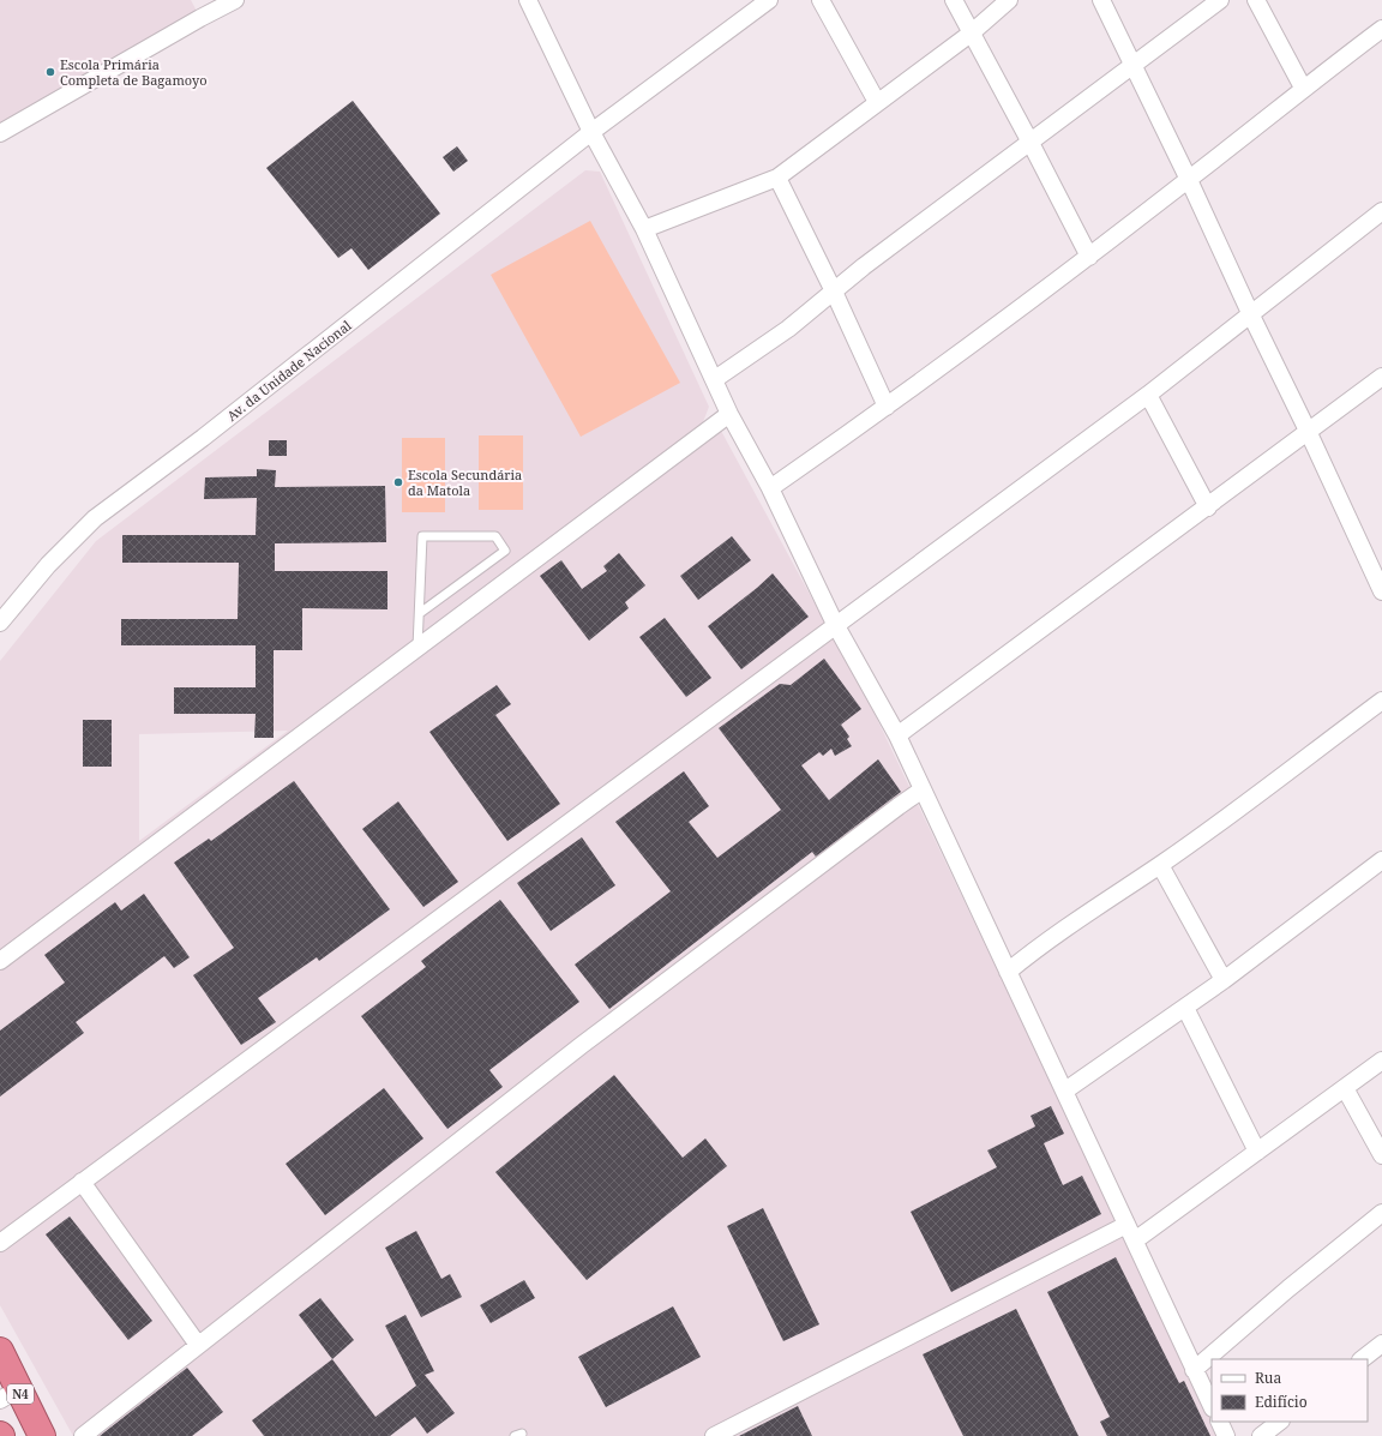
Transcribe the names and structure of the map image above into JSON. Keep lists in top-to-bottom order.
{
  "streets": {
    "highway": ["N4"],
    "street": ["Av. da Unidade Nacional"]
  },
  "places": ["Escola Primária Completa de Bagamoyo", "Escola Secundária da Matola"],
  "legend": ["Rua", "Edifício"]
}
